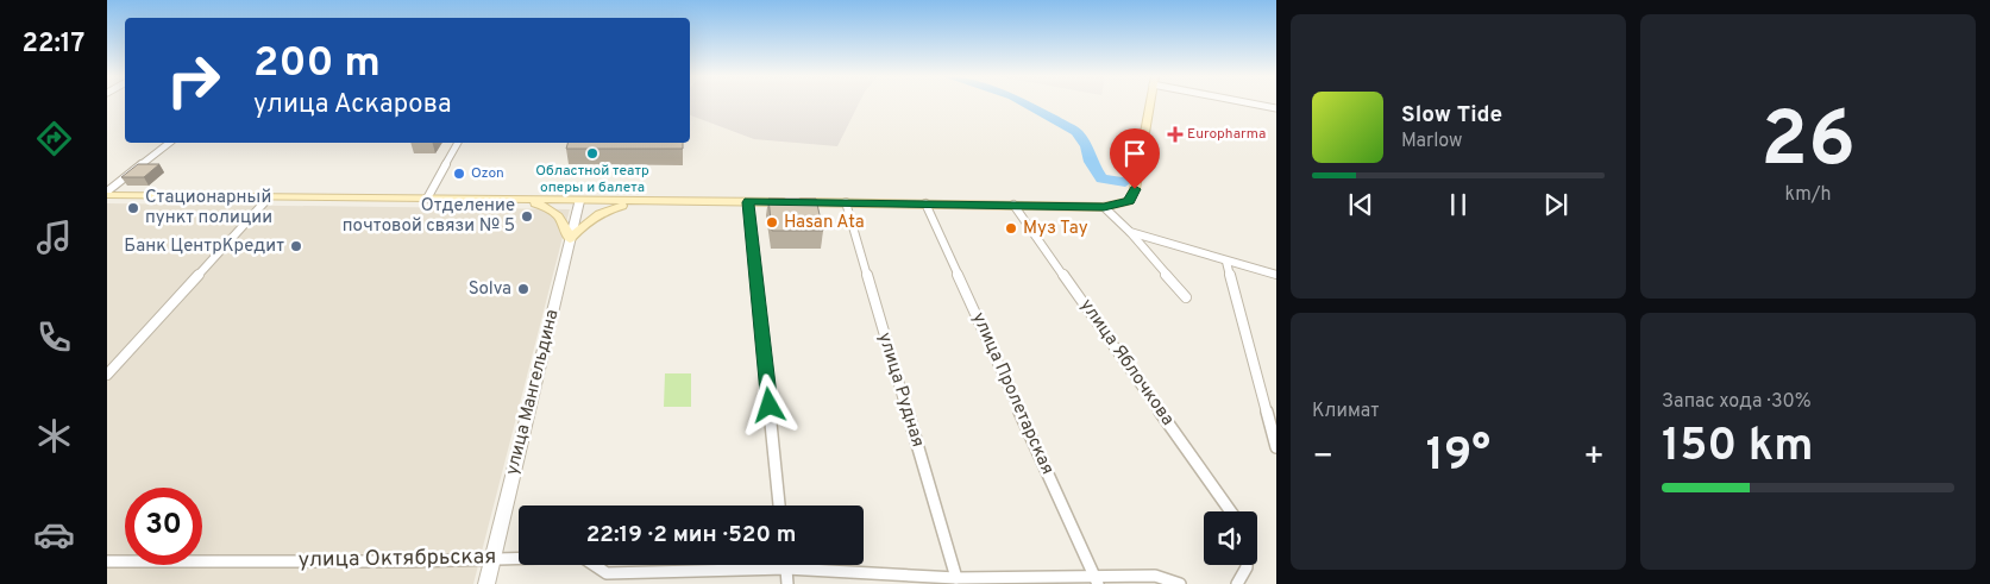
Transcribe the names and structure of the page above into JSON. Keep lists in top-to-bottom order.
{
  "streets": {
    "street": [
      "улица Яблочкова",
      "улица Рудная",
      "улица Мангельдина",
      "улица Пролетарская",
      "улица Октябрьская"
    ]
  },
  "crossings": [
    ["улица Рудная", "улица Октябрьская"],
    ["улица Мангельдина", "улица Октябрьская"],
    ["улица Пролетарская", "улица Октябрьская"]
  ],
  "places": {
    "health": ["Europharma"],
    "other": [
      "Областной театр оперы и балета",
      "Ozon",
      "Стационарный пункт полиции",
      "Отделение почтовой связи № 5",
      "Hasan Ata",
      "Муз Тау",
      "Банк ЦентрКредит",
      "Solva"
    ]
  },
  "page": {
    "tabs": "22:17",
    "tile": [
      ["26", "km/h"],
      "Климат",
      ["Запас хода · 30%", "150 km"]
    ],
    "turn": ["200 m", "улица Аскарова"],
    "song": ["Slow Tide", "Marlow"],
    "heat": ["−", "19°", "+"],
    "limit": "30",
    "trip": "22:19 · 2 мин · 520 m"
  }
}
